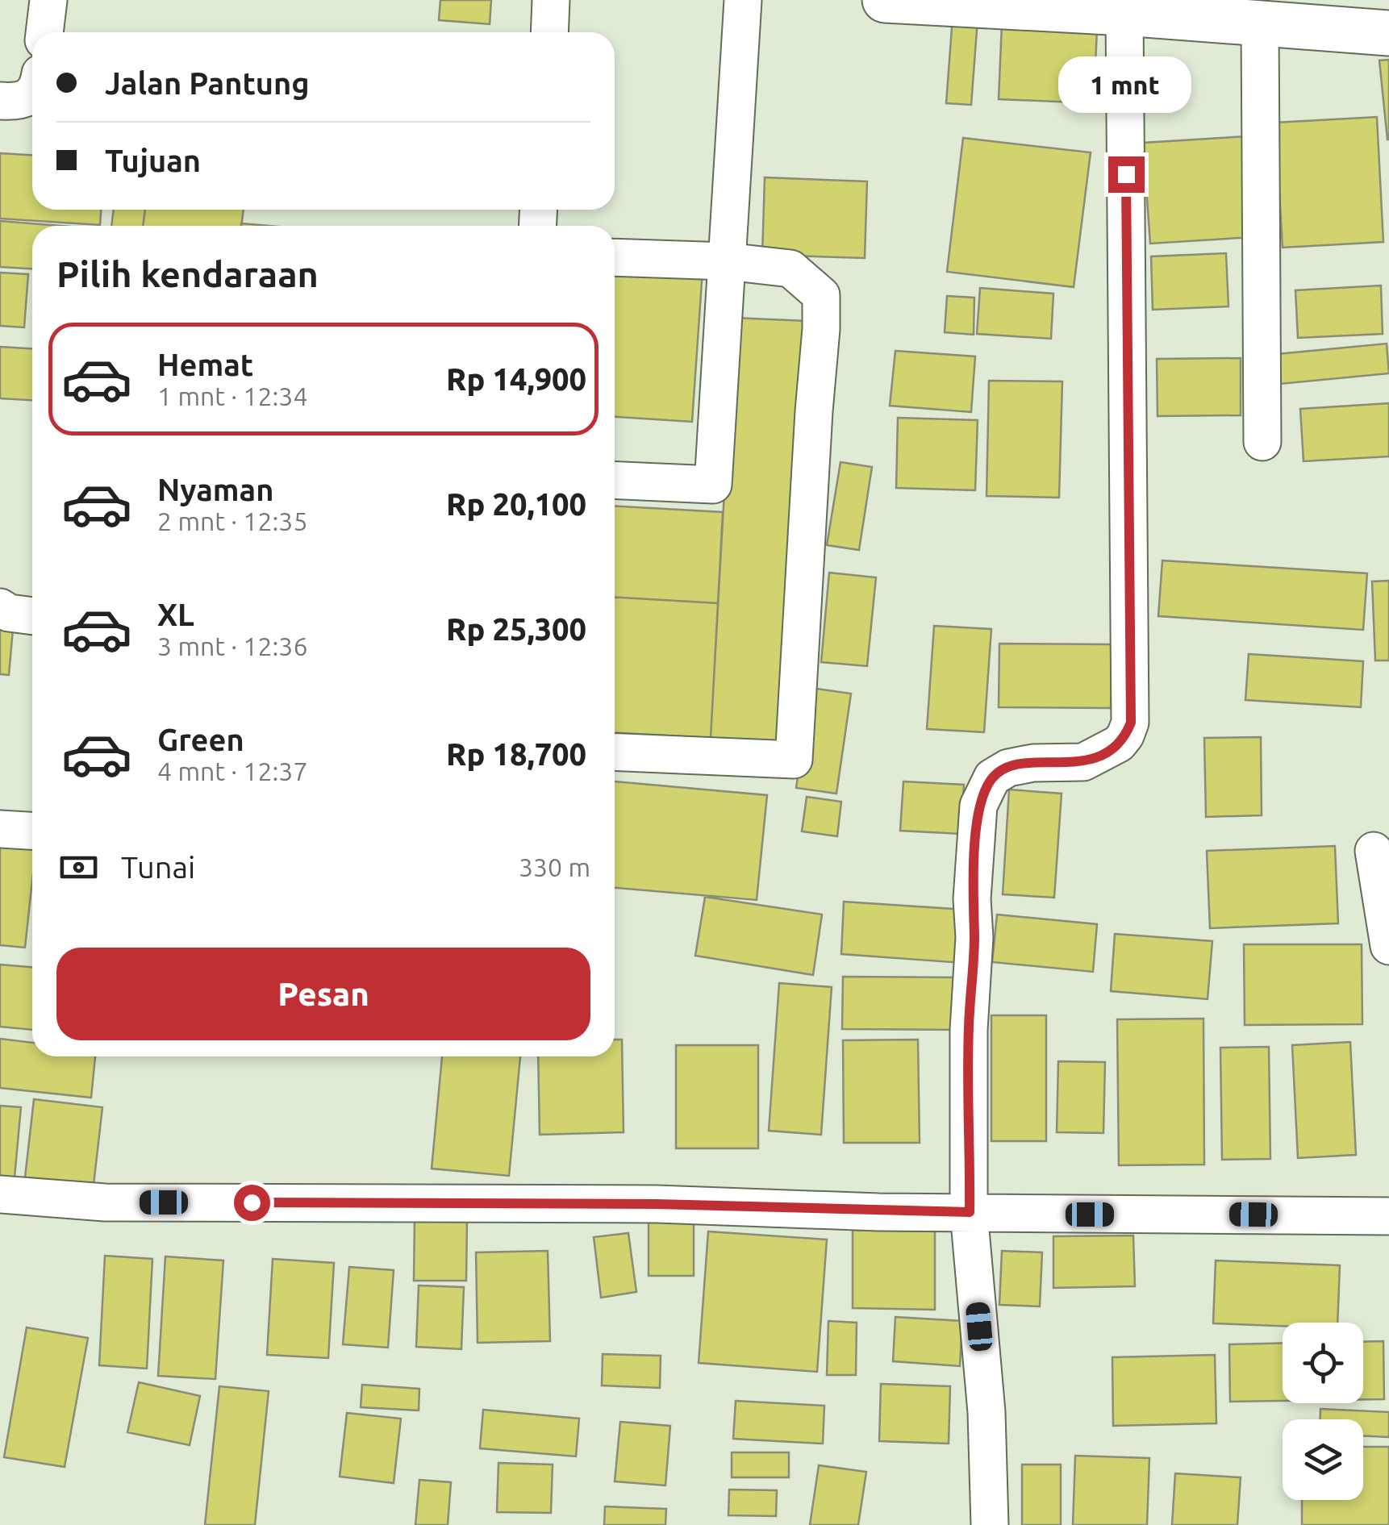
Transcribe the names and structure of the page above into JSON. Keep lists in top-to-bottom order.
{
  "page": {
    "banner": ["Jalan Pantung", "Tujuan"],
    "bubble": "1 mnt",
    "heading": "Pilih kendaraan",
    "list": [
      {
        "name": "Hemat",
        "note": "1 mnt · 12:34",
        "value": "Rp 14,900"
      },
      {
        "name": "Nyaman",
        "note": "2 mnt · 12:35",
        "value": "Rp 20,100"
      },
      {
        "name": "XL",
        "note": "3 mnt · 12:36",
        "value": "Rp 25,300"
      },
      {
        "name": "Green",
        "note": "4 mnt · 12:37",
        "value": "Rp 18,700"
      }
    ],
    "pay": ["Tunai", "330 m"],
    "buttons": "Pesan"
  }
}
